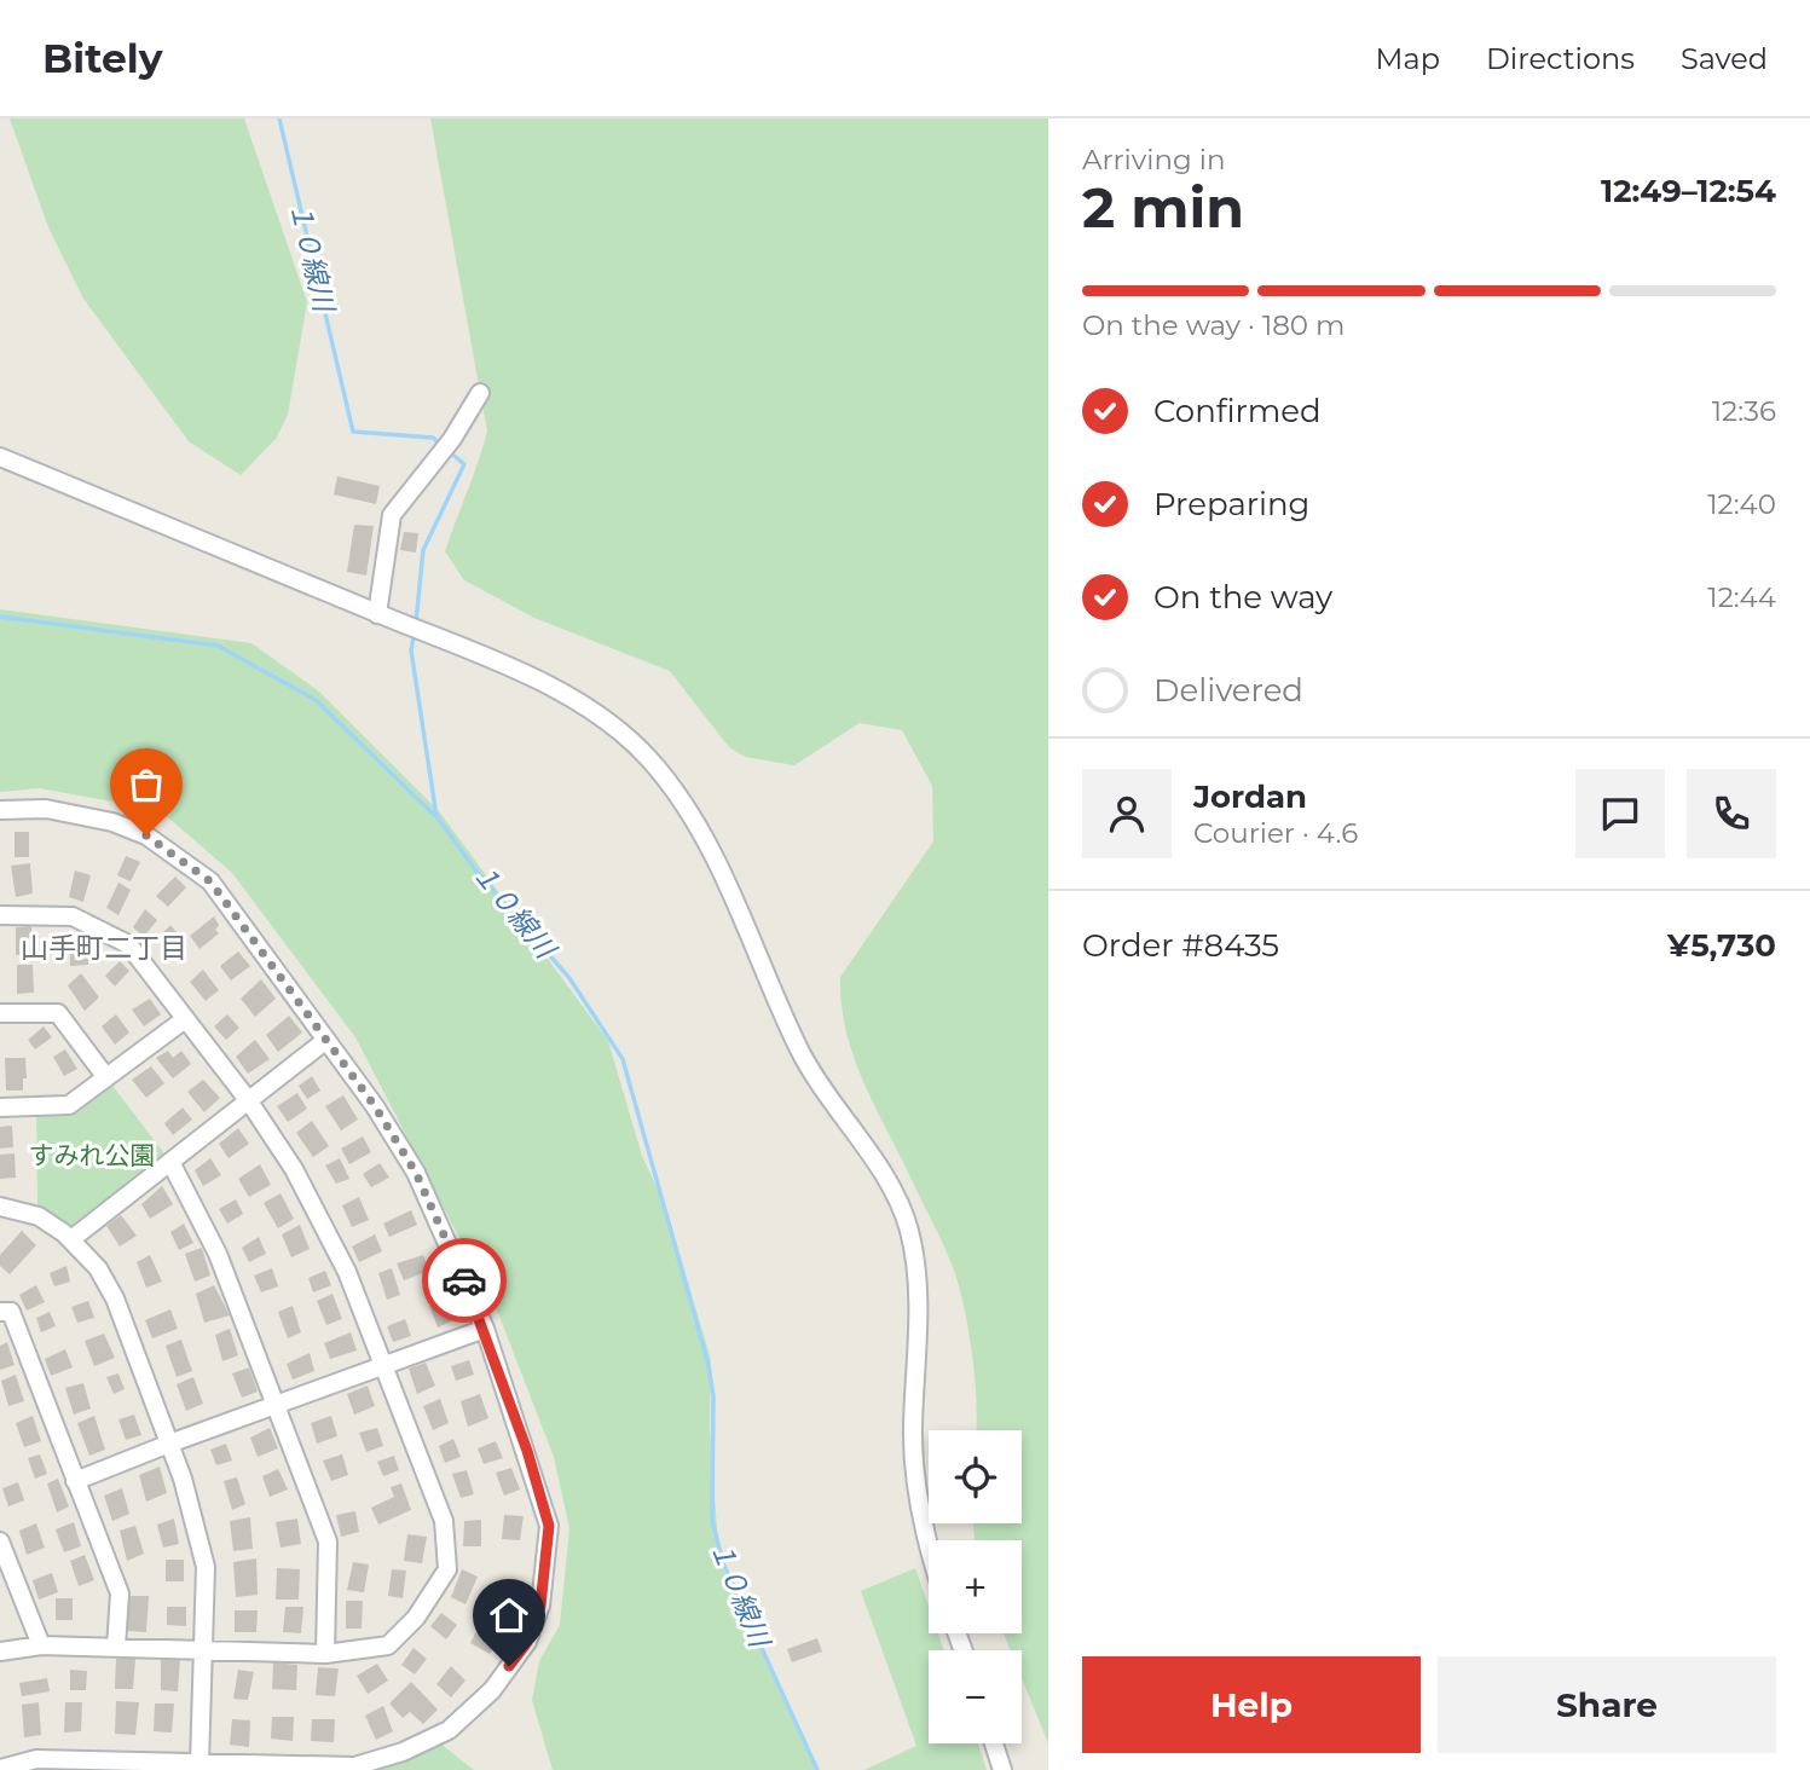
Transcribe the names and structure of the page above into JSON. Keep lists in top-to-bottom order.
{
  "districts": ["山手町二丁目"],
  "water": ["１０線川"],
  "parks": ["すみれ公園"],
  "page": {
    "header": "Bitely",
    "nav": ["Map", "Directions", "Saved"],
    "heading": ["2 min", "Arriving in", "12:49–12:54"],
    "panel": [
      "Jordan",
      "Courier · 4.6",
      "Order #8435",
      "¥5,730"
    ],
    "bar": "On the way · 180 m",
    "list": [
      ["Confirmed", "12:36"],
      ["Preparing", "12:40"],
      ["On the way", "12:44"],
      "Delivered"
    ],
    "map_buttons": ["+", "−"],
    "buttons": ["Help", "Share"]
  }
}
